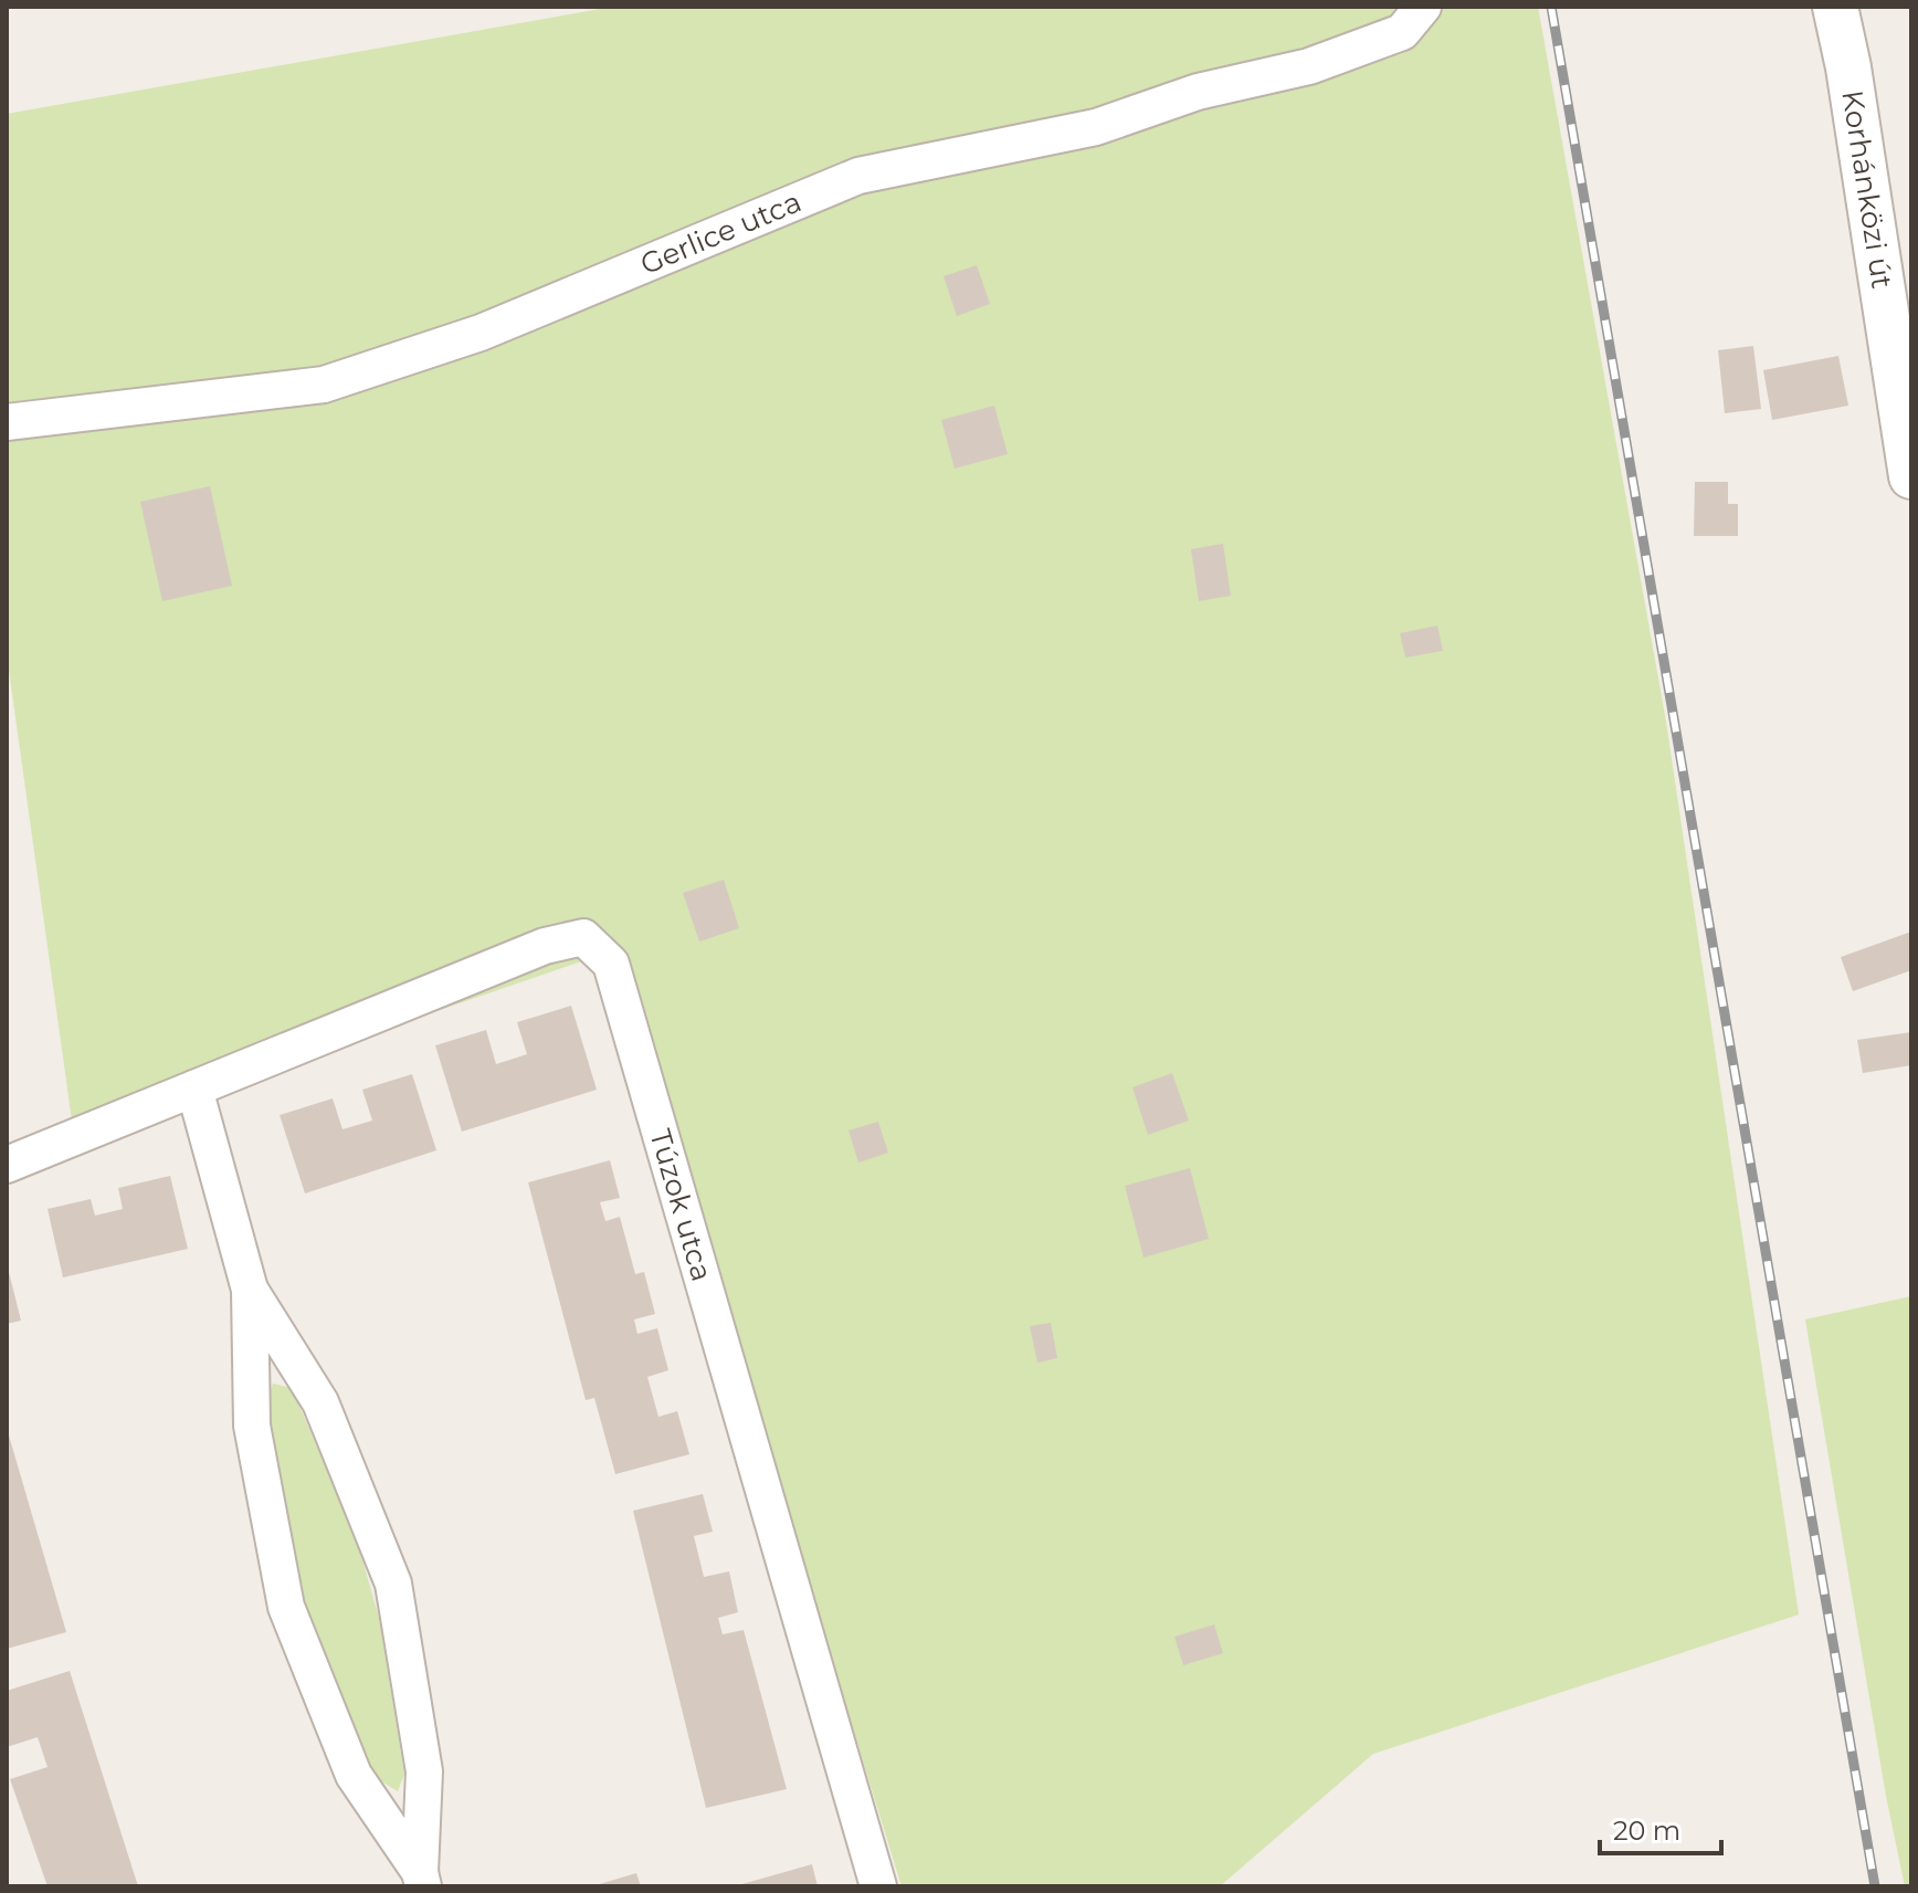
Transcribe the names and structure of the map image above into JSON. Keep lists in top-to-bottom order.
{
  "streets": {
    "street": ["Korhánközi út", "Gerlice utca", "Túzok utca"]
  },
  "scale_bar": "20 m"
}
